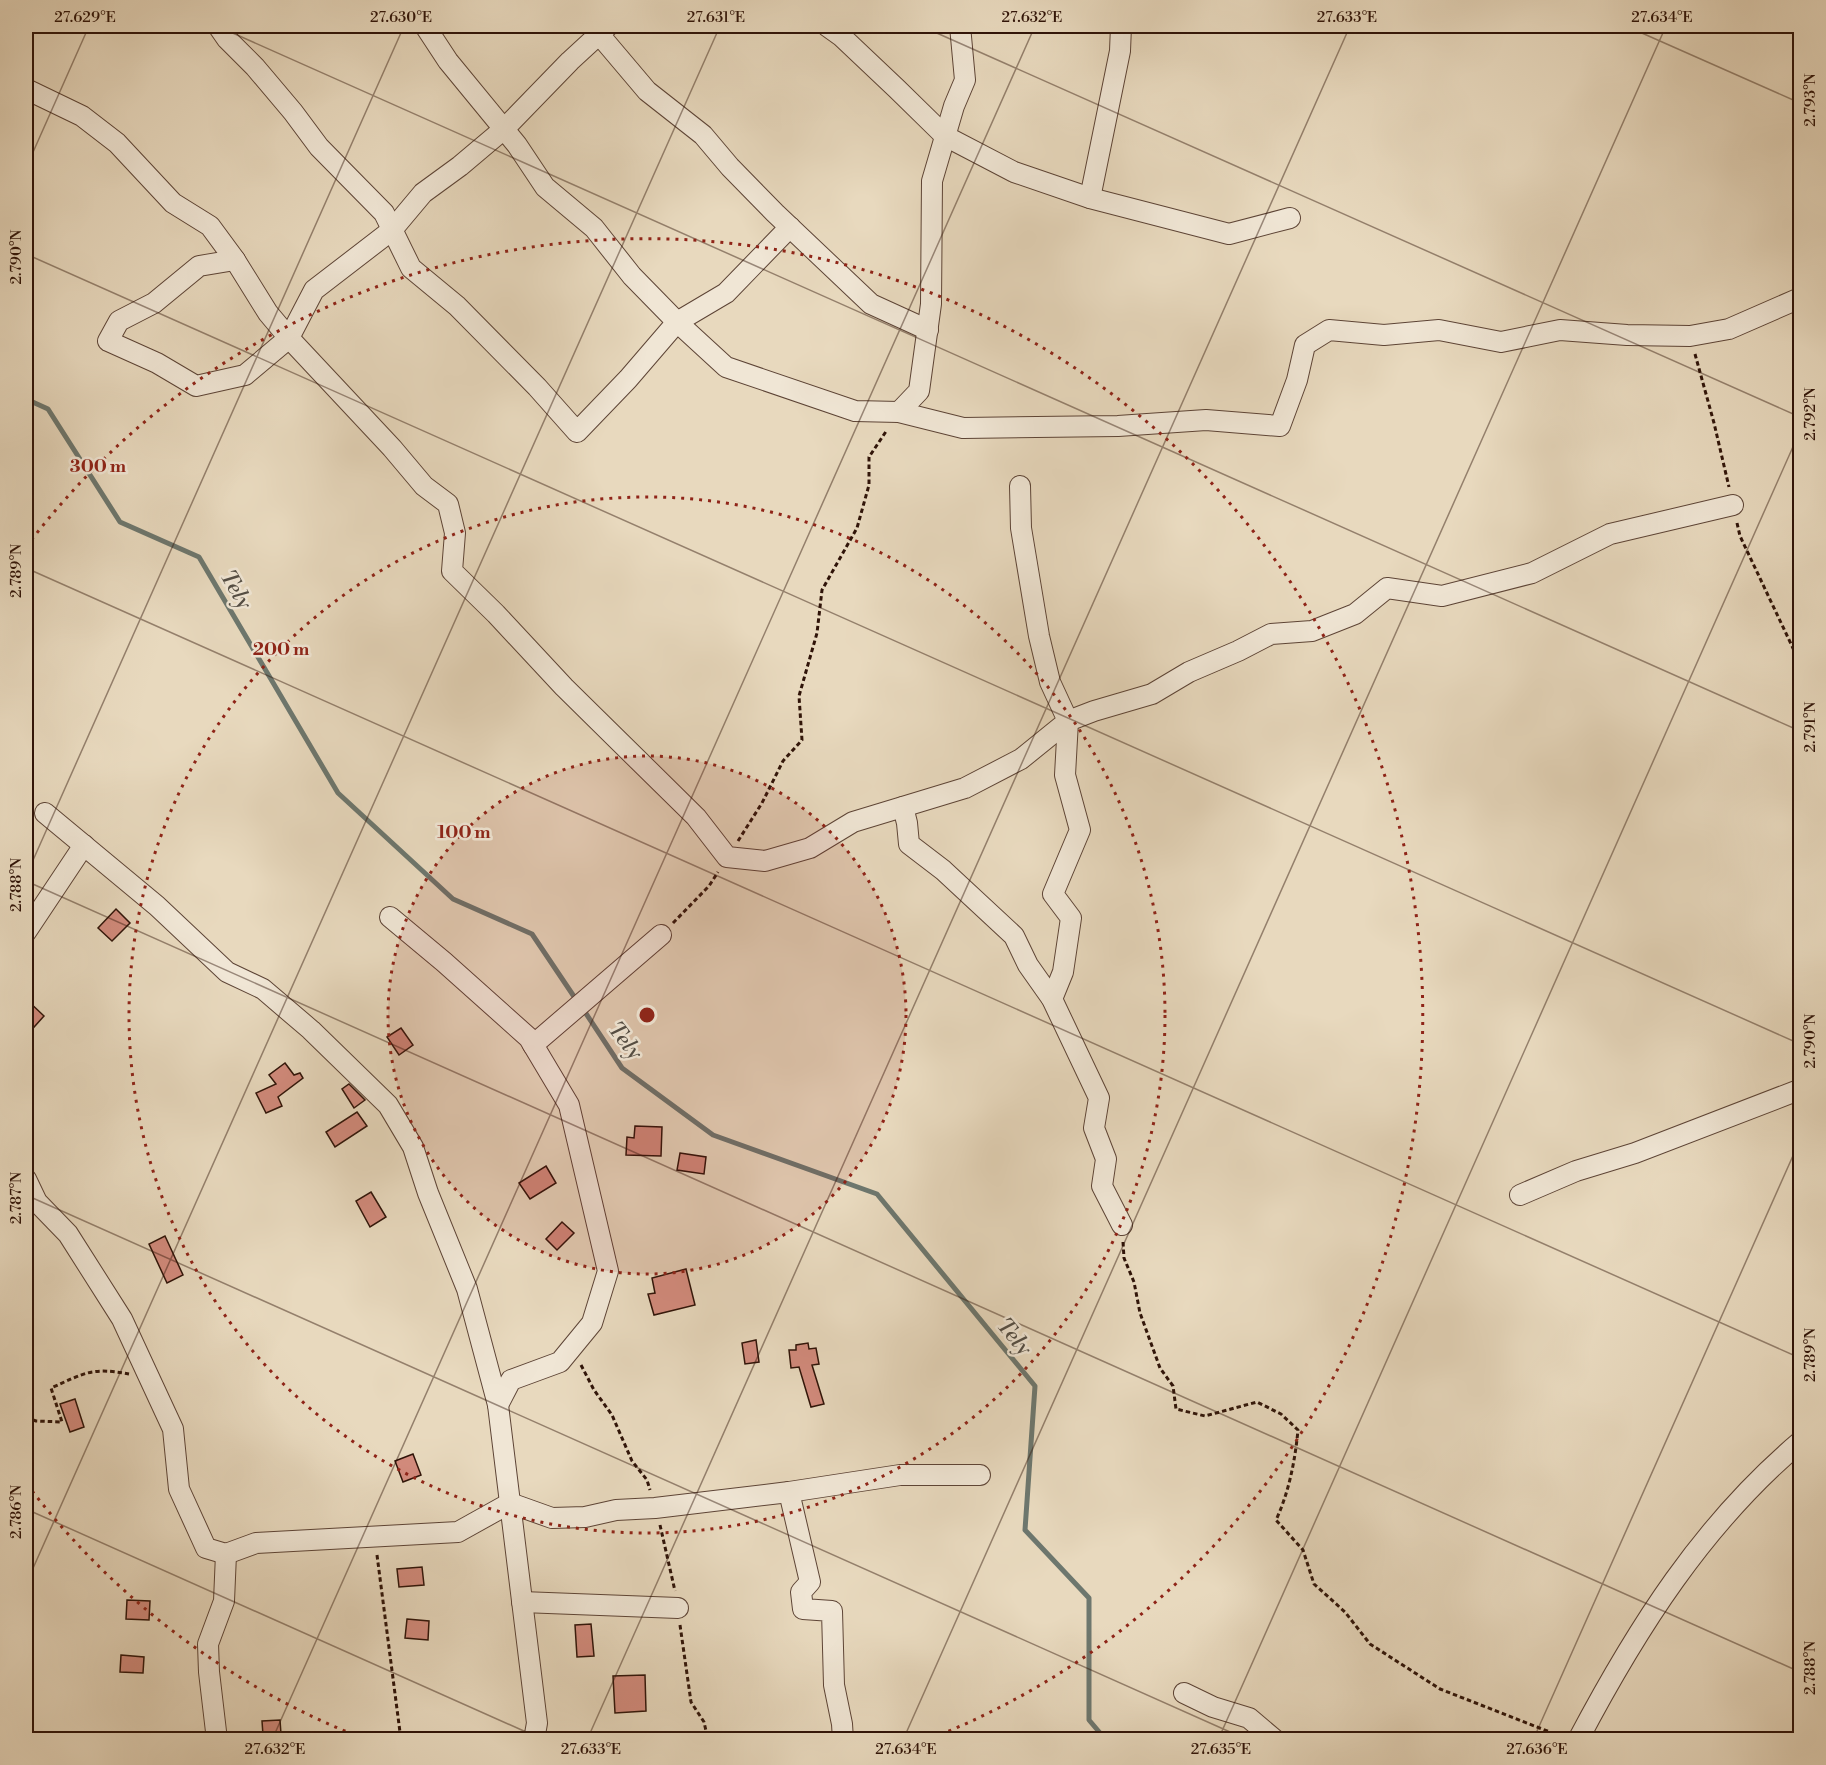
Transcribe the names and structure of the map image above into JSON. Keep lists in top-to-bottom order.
{
  "water": ["Tely"],
  "coordinates": [
    "27.629°E",
    "27.630°E",
    "27.631°E",
    "27.632°E",
    "27.633°E",
    "27.634°E",
    "2.793°N",
    "2.790°N",
    "2.792°N",
    "2.789°N",
    "2.791°N",
    "2.788°N",
    "2.787°N",
    "2.786°N",
    "27.635°E",
    "27.636°E"
  ],
  "rings": ["300 m", "200 m", "100 m"]
}
